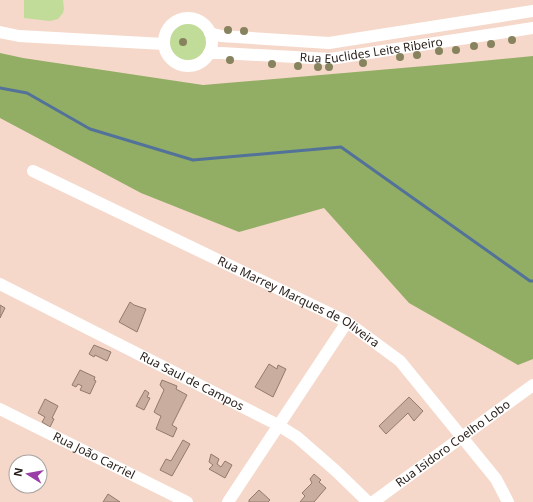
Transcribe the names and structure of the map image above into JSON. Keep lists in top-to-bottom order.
{
  "streets": {
    "street": [
      "Rua Euclides Leite Ribeiro",
      "Rua Marrey Marques de Oliveira",
      "Rua Saul de Campos",
      "Rua Isidoro Coelho Lobo",
      "Rua João Carriel"
    ]
  },
  "crossings": [
    ["Rua Marrey Marques de Oliveira", "Rua Isidoro Coelho Lobo"]
  ],
  "north": "left"
}
